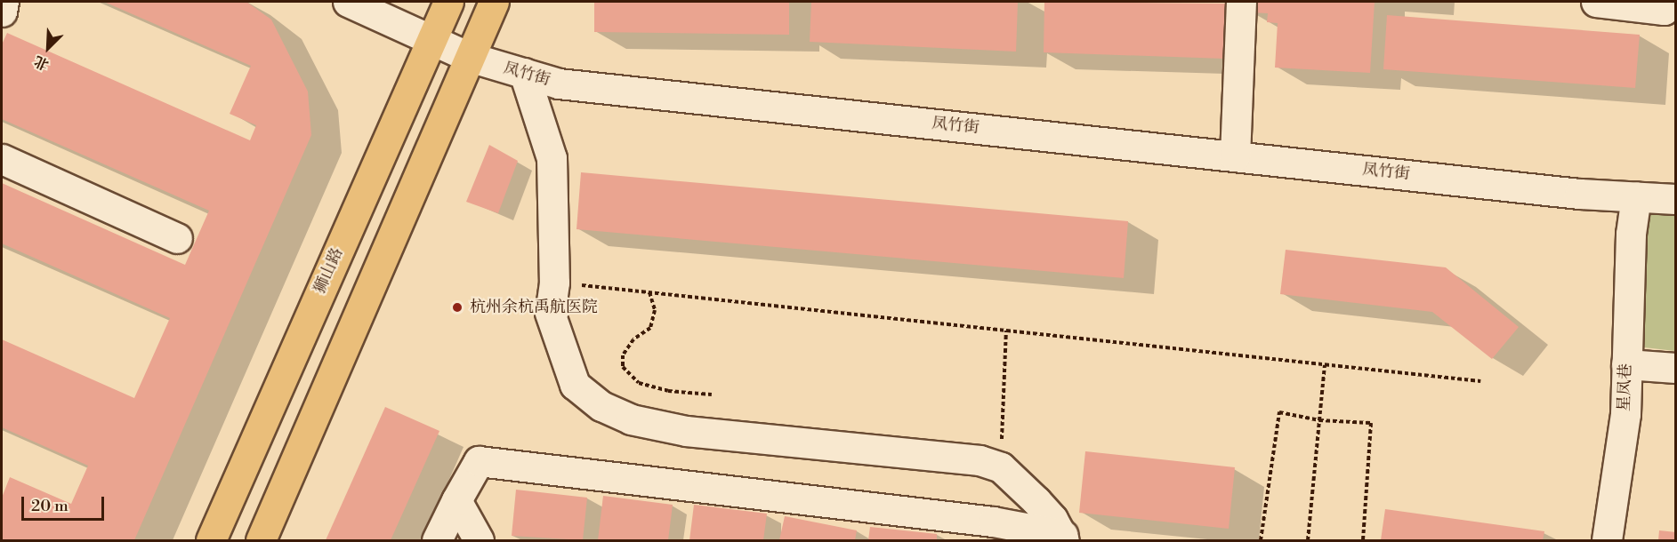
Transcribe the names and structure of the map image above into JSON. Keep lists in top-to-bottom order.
{
  "streets": {
    "main road": ["狮山路"],
    "street": ["凤竹街", "星凤巷"]
  },
  "crossings": [
    ["凤竹街", "狮山路"],
    ["凤竹街", "星凤巷"]
  ],
  "places": ["杭州余杭禹航医院"],
  "scale_bar": "20 m",
  "north": "bottom left"
}
